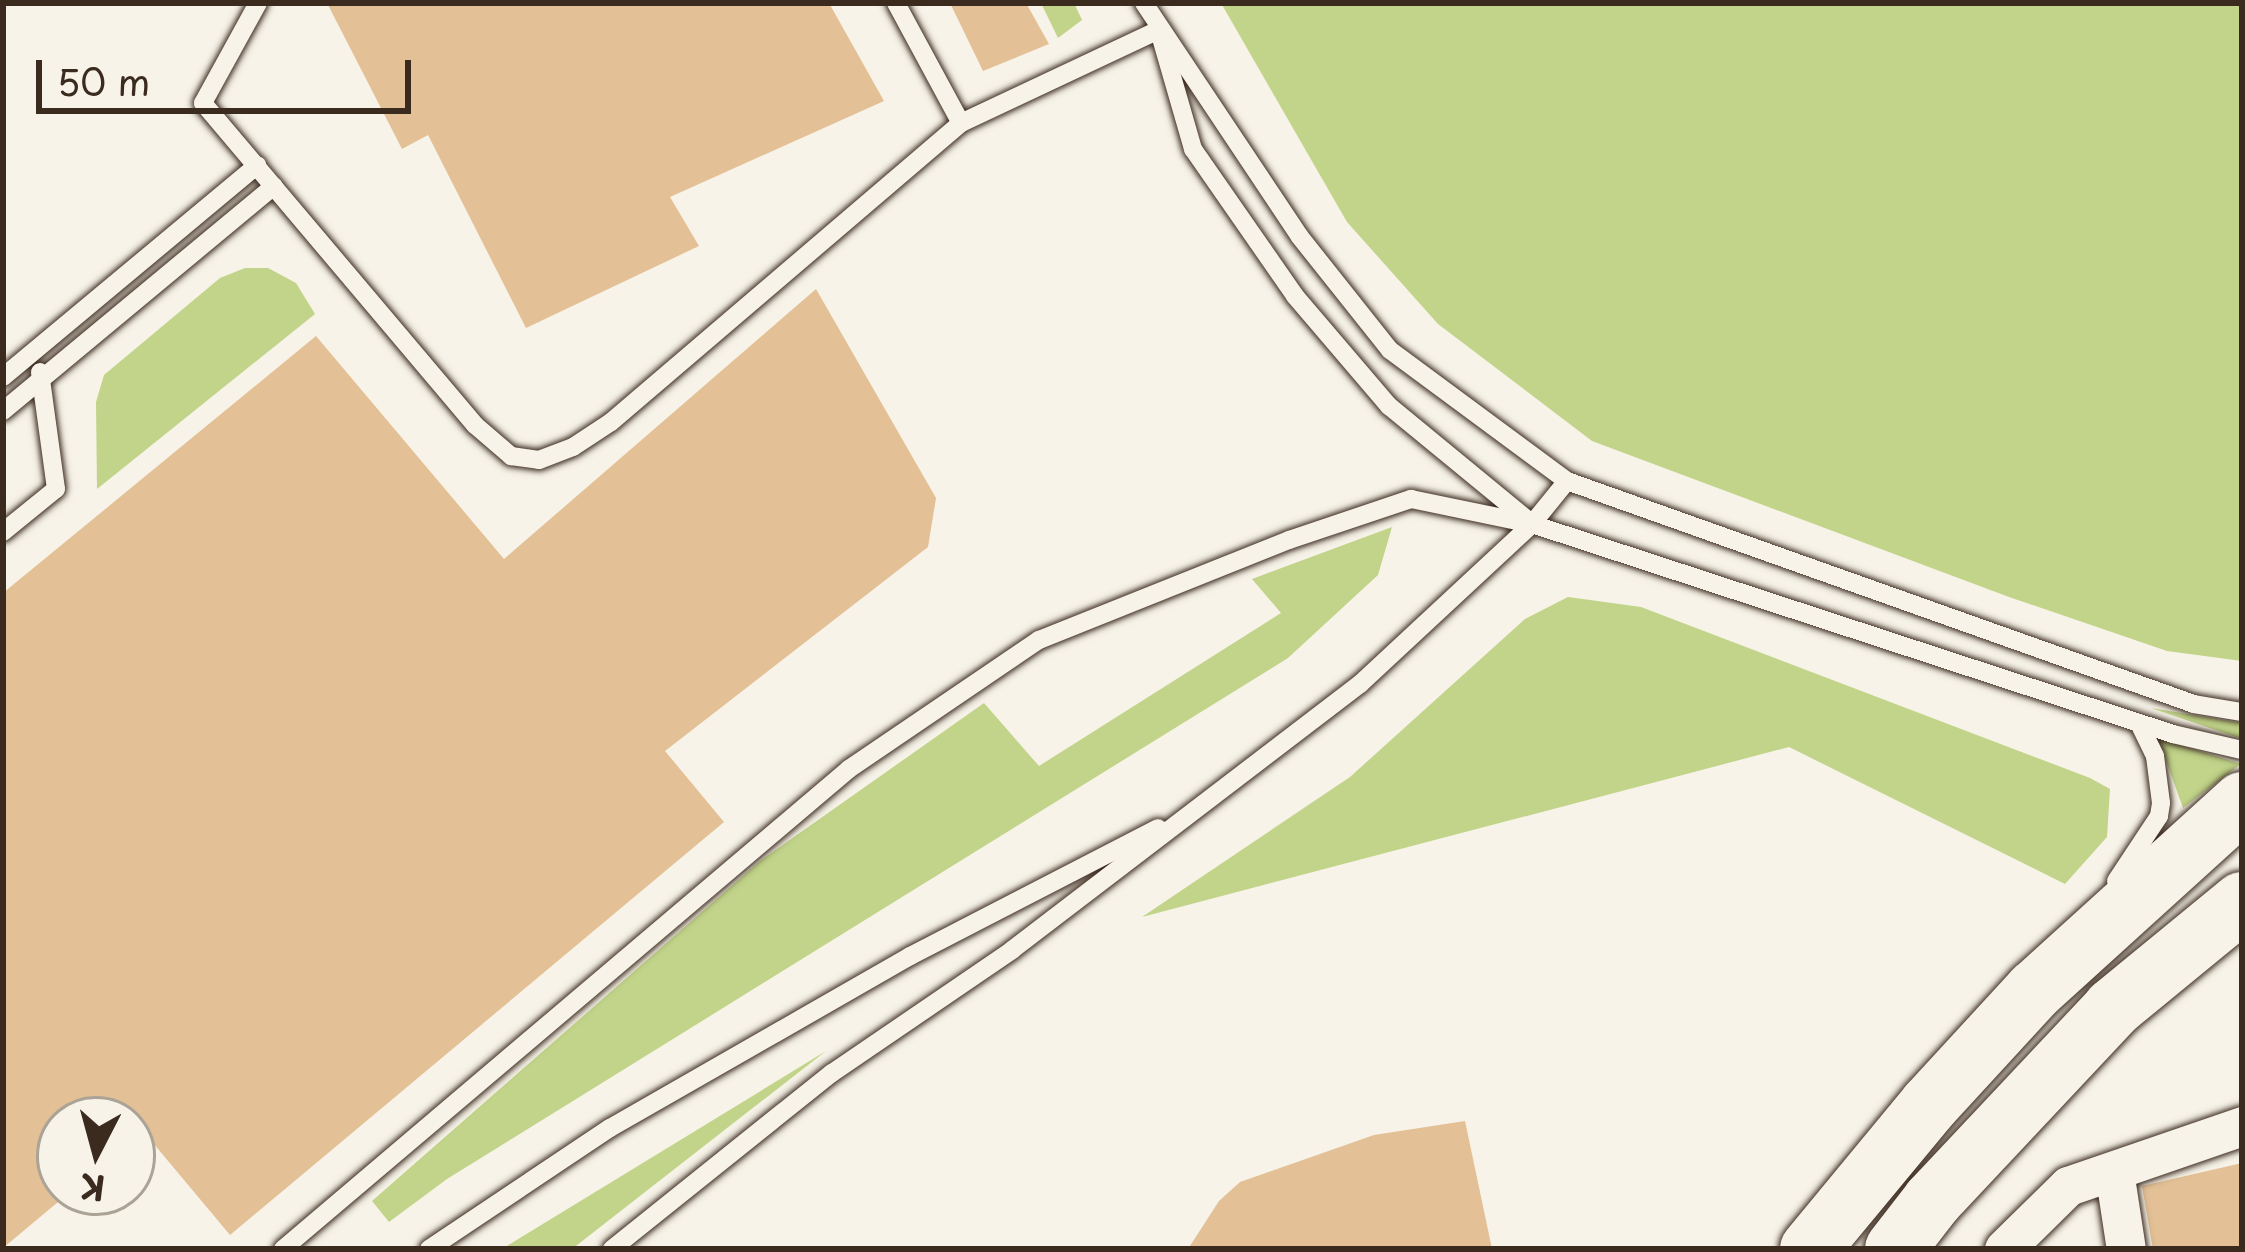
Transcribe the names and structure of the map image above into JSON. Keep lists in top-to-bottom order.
{
  "scale_bar": "50 m",
  "north": "bottom"
}
